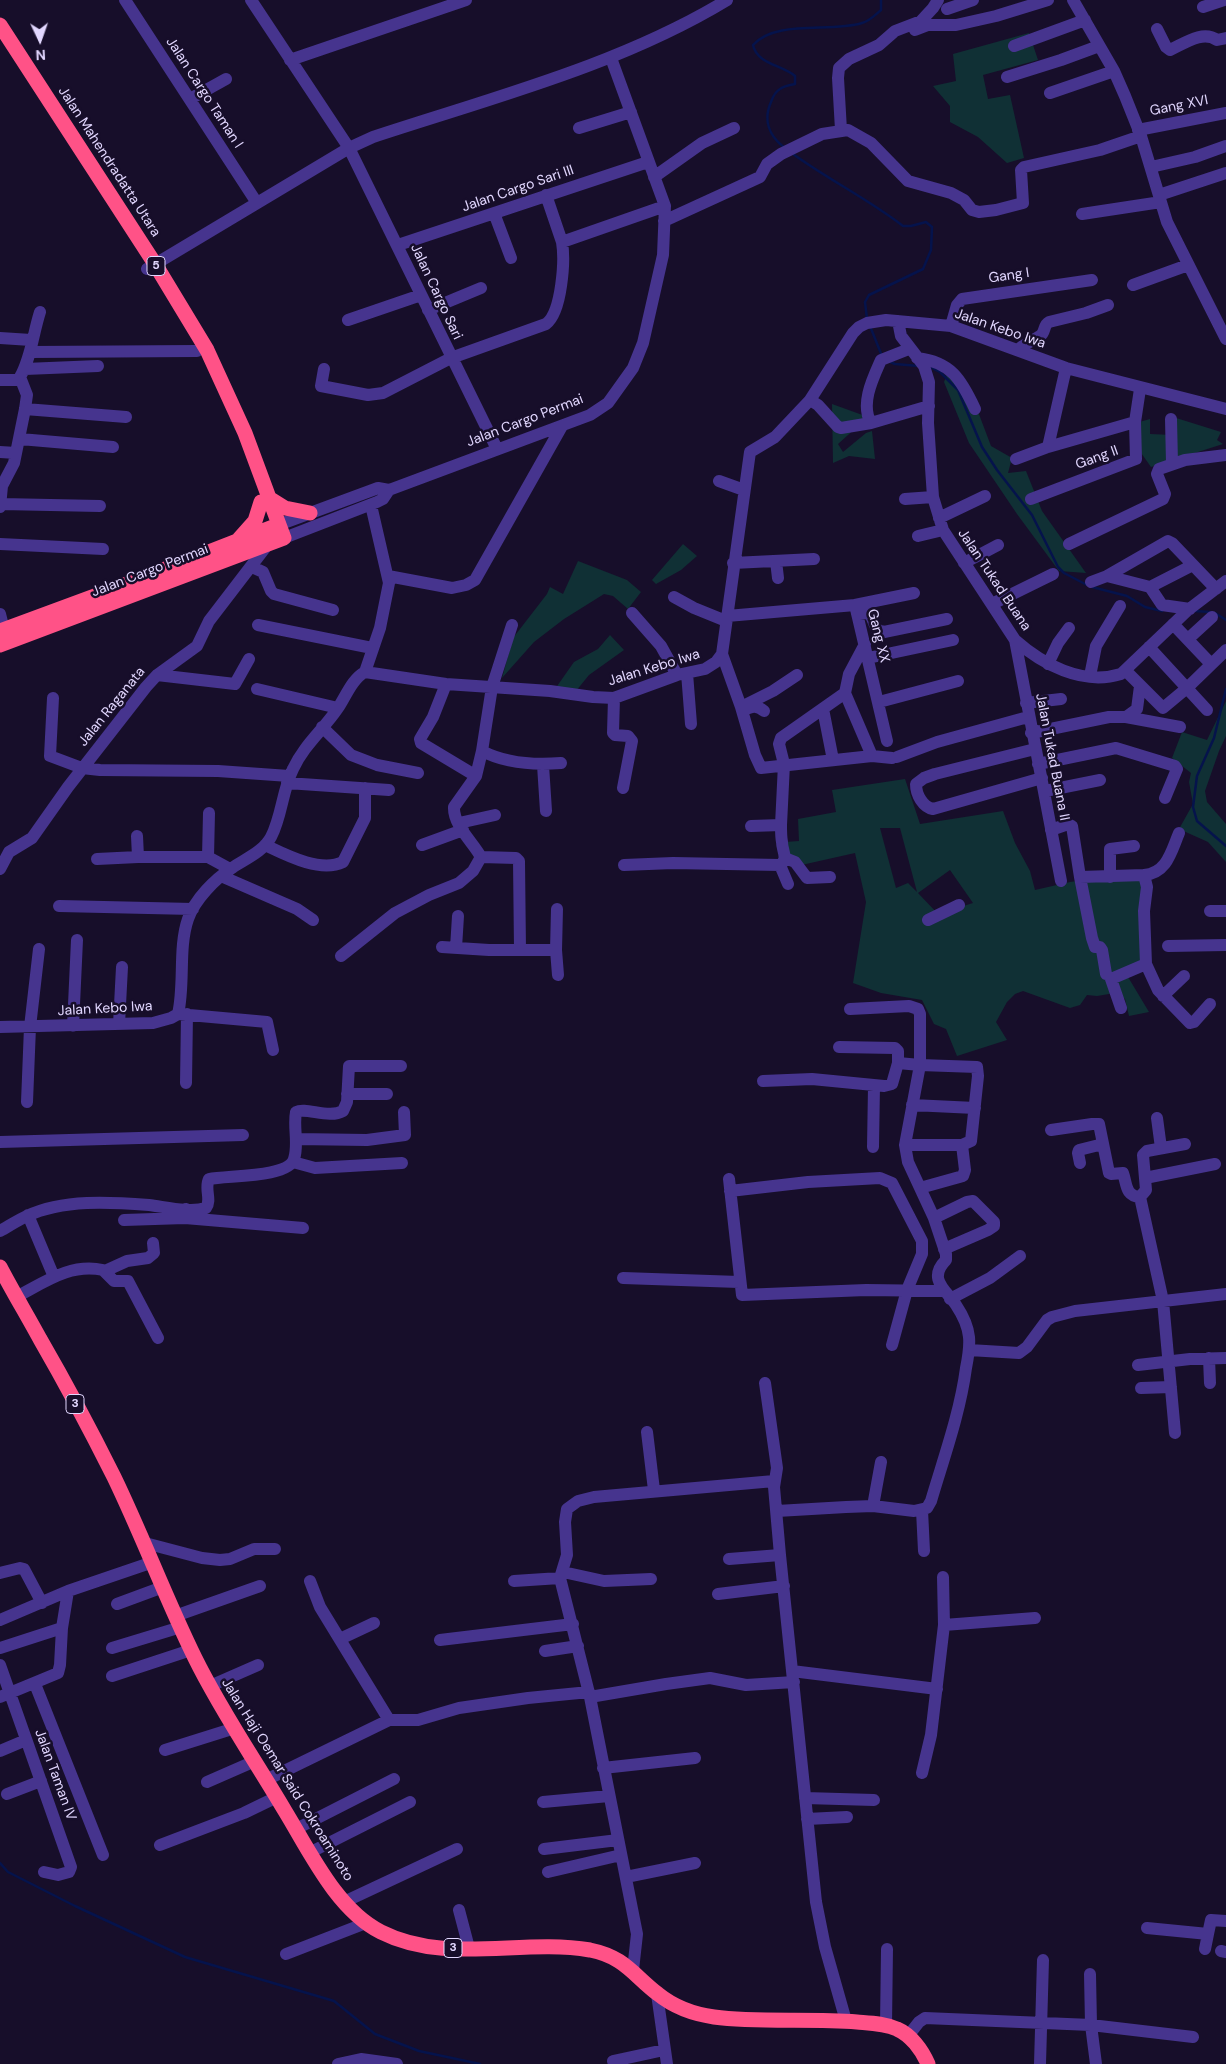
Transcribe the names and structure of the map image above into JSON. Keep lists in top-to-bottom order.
{
  "streets": {
    "highway": [
      "Jalan Mahendradatta Utara",
      "5",
      "Jalan Cargo Permai",
      "3",
      "Jalan Haji Oemar Said Cokroaminoto"
    ],
    "street": [
      "Jalan Cargo Taman I",
      "Gang XVI",
      "Jalan Cargo Sari III",
      "Gang I",
      "Jalan Cargo Sari",
      "Jalan Kebo Iwa",
      "Gang II",
      "Jalan Tukad Buana",
      "Gang XX",
      "Jalan Raganata",
      "Jalan Tukad Buana II",
      "Jalan Taman IV"
    ]
  },
  "crossings": [
    ["Jalan Mahendradatta Utara", "Jalan Cargo Permai"],
    ["Jalan Mahendradatta Utara", "Jalan Raganata"],
    ["Jalan Cargo Sari III", "Jalan Cargo Sari"],
    ["Jalan Cargo Sari III", "Jalan Cargo Permai"],
    ["Gang I", "Jalan Kebo Iwa"],
    ["Jalan Cargo Sari", "Jalan Cargo Permai"],
    ["Jalan Kebo Iwa", "Gang II"],
    ["Jalan Kebo Iwa", "Jalan Tukad Buana"],
    ["Jalan Kebo Iwa", "Gang XX"],
    ["Jalan Cargo Permai", "Jalan Raganata"],
    ["Jalan Tukad Buana", "Jalan Tukad Buana II"]
  ],
  "north": "bottom"
}
